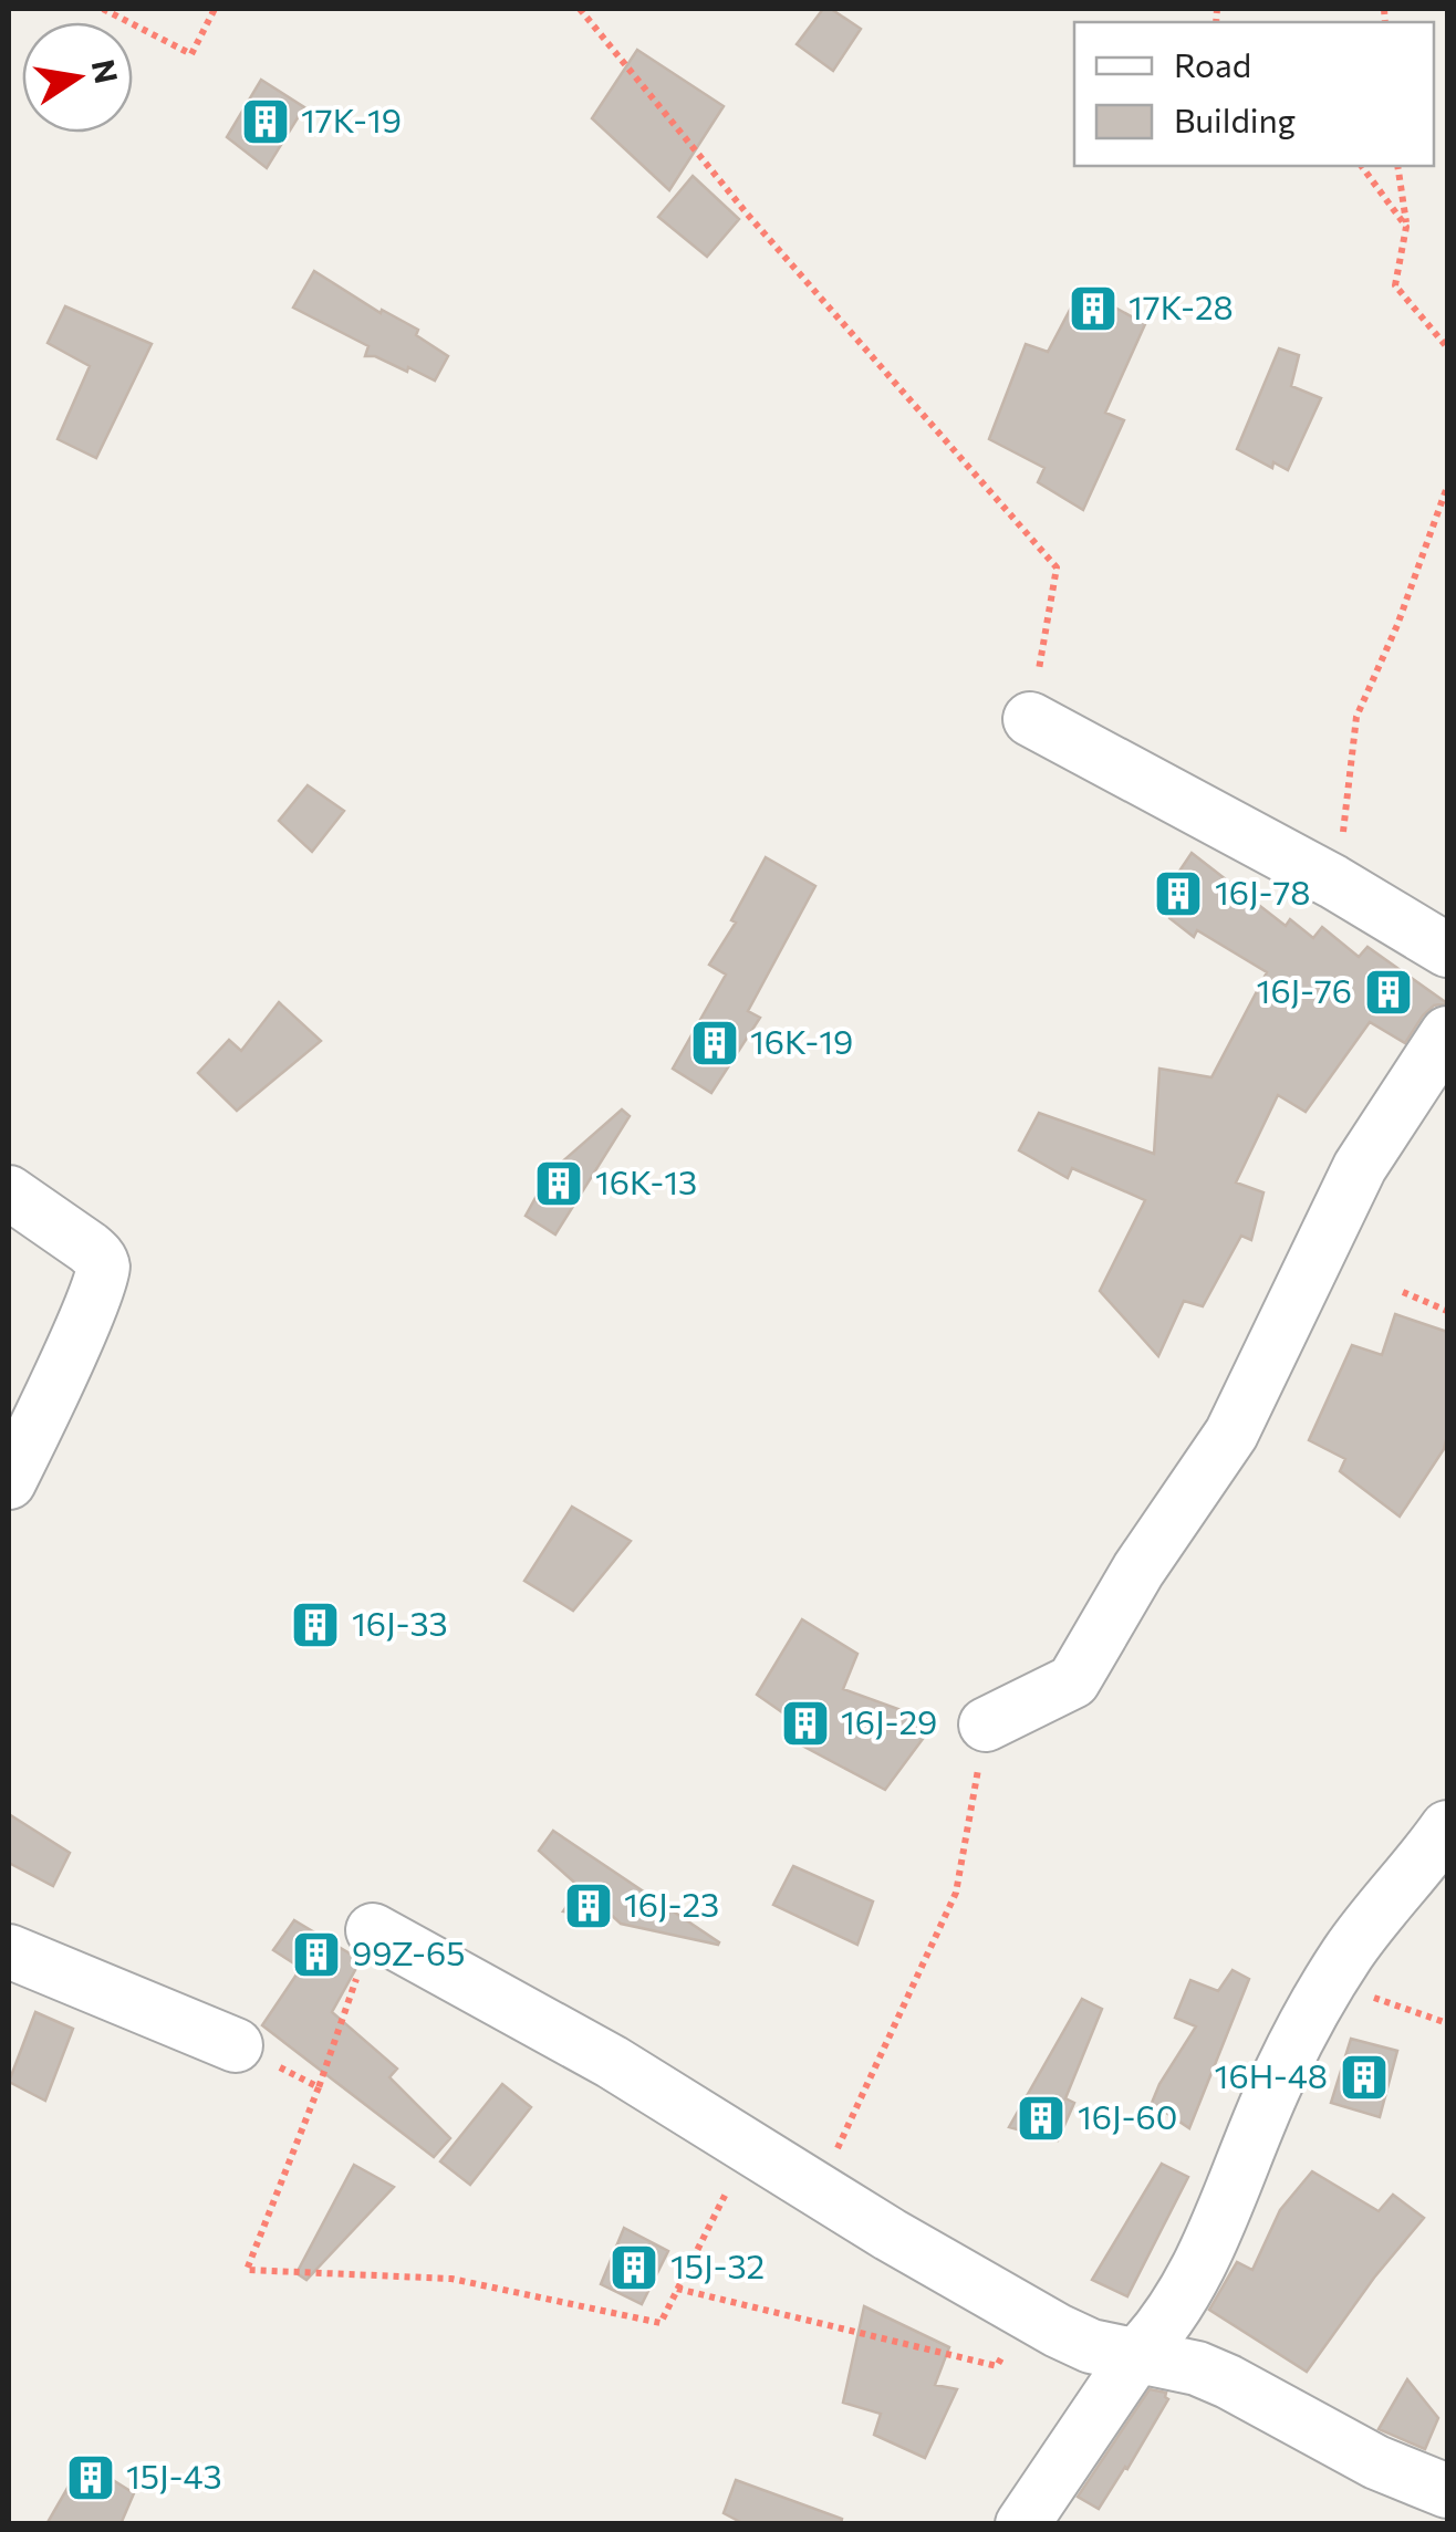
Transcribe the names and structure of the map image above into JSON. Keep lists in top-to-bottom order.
{
  "places": {
    "building": [
      "17K-19",
      "17K-28",
      "16J-78",
      "16J-76",
      "16K-19",
      "16K-13",
      "16J-33",
      "16J-29",
      "16J-23",
      "99Z-65",
      "16H-48",
      "16J-60",
      "15J-32",
      "15J-43"
    ]
  },
  "legend": ["Road", "Building"],
  "north": "right"
}
